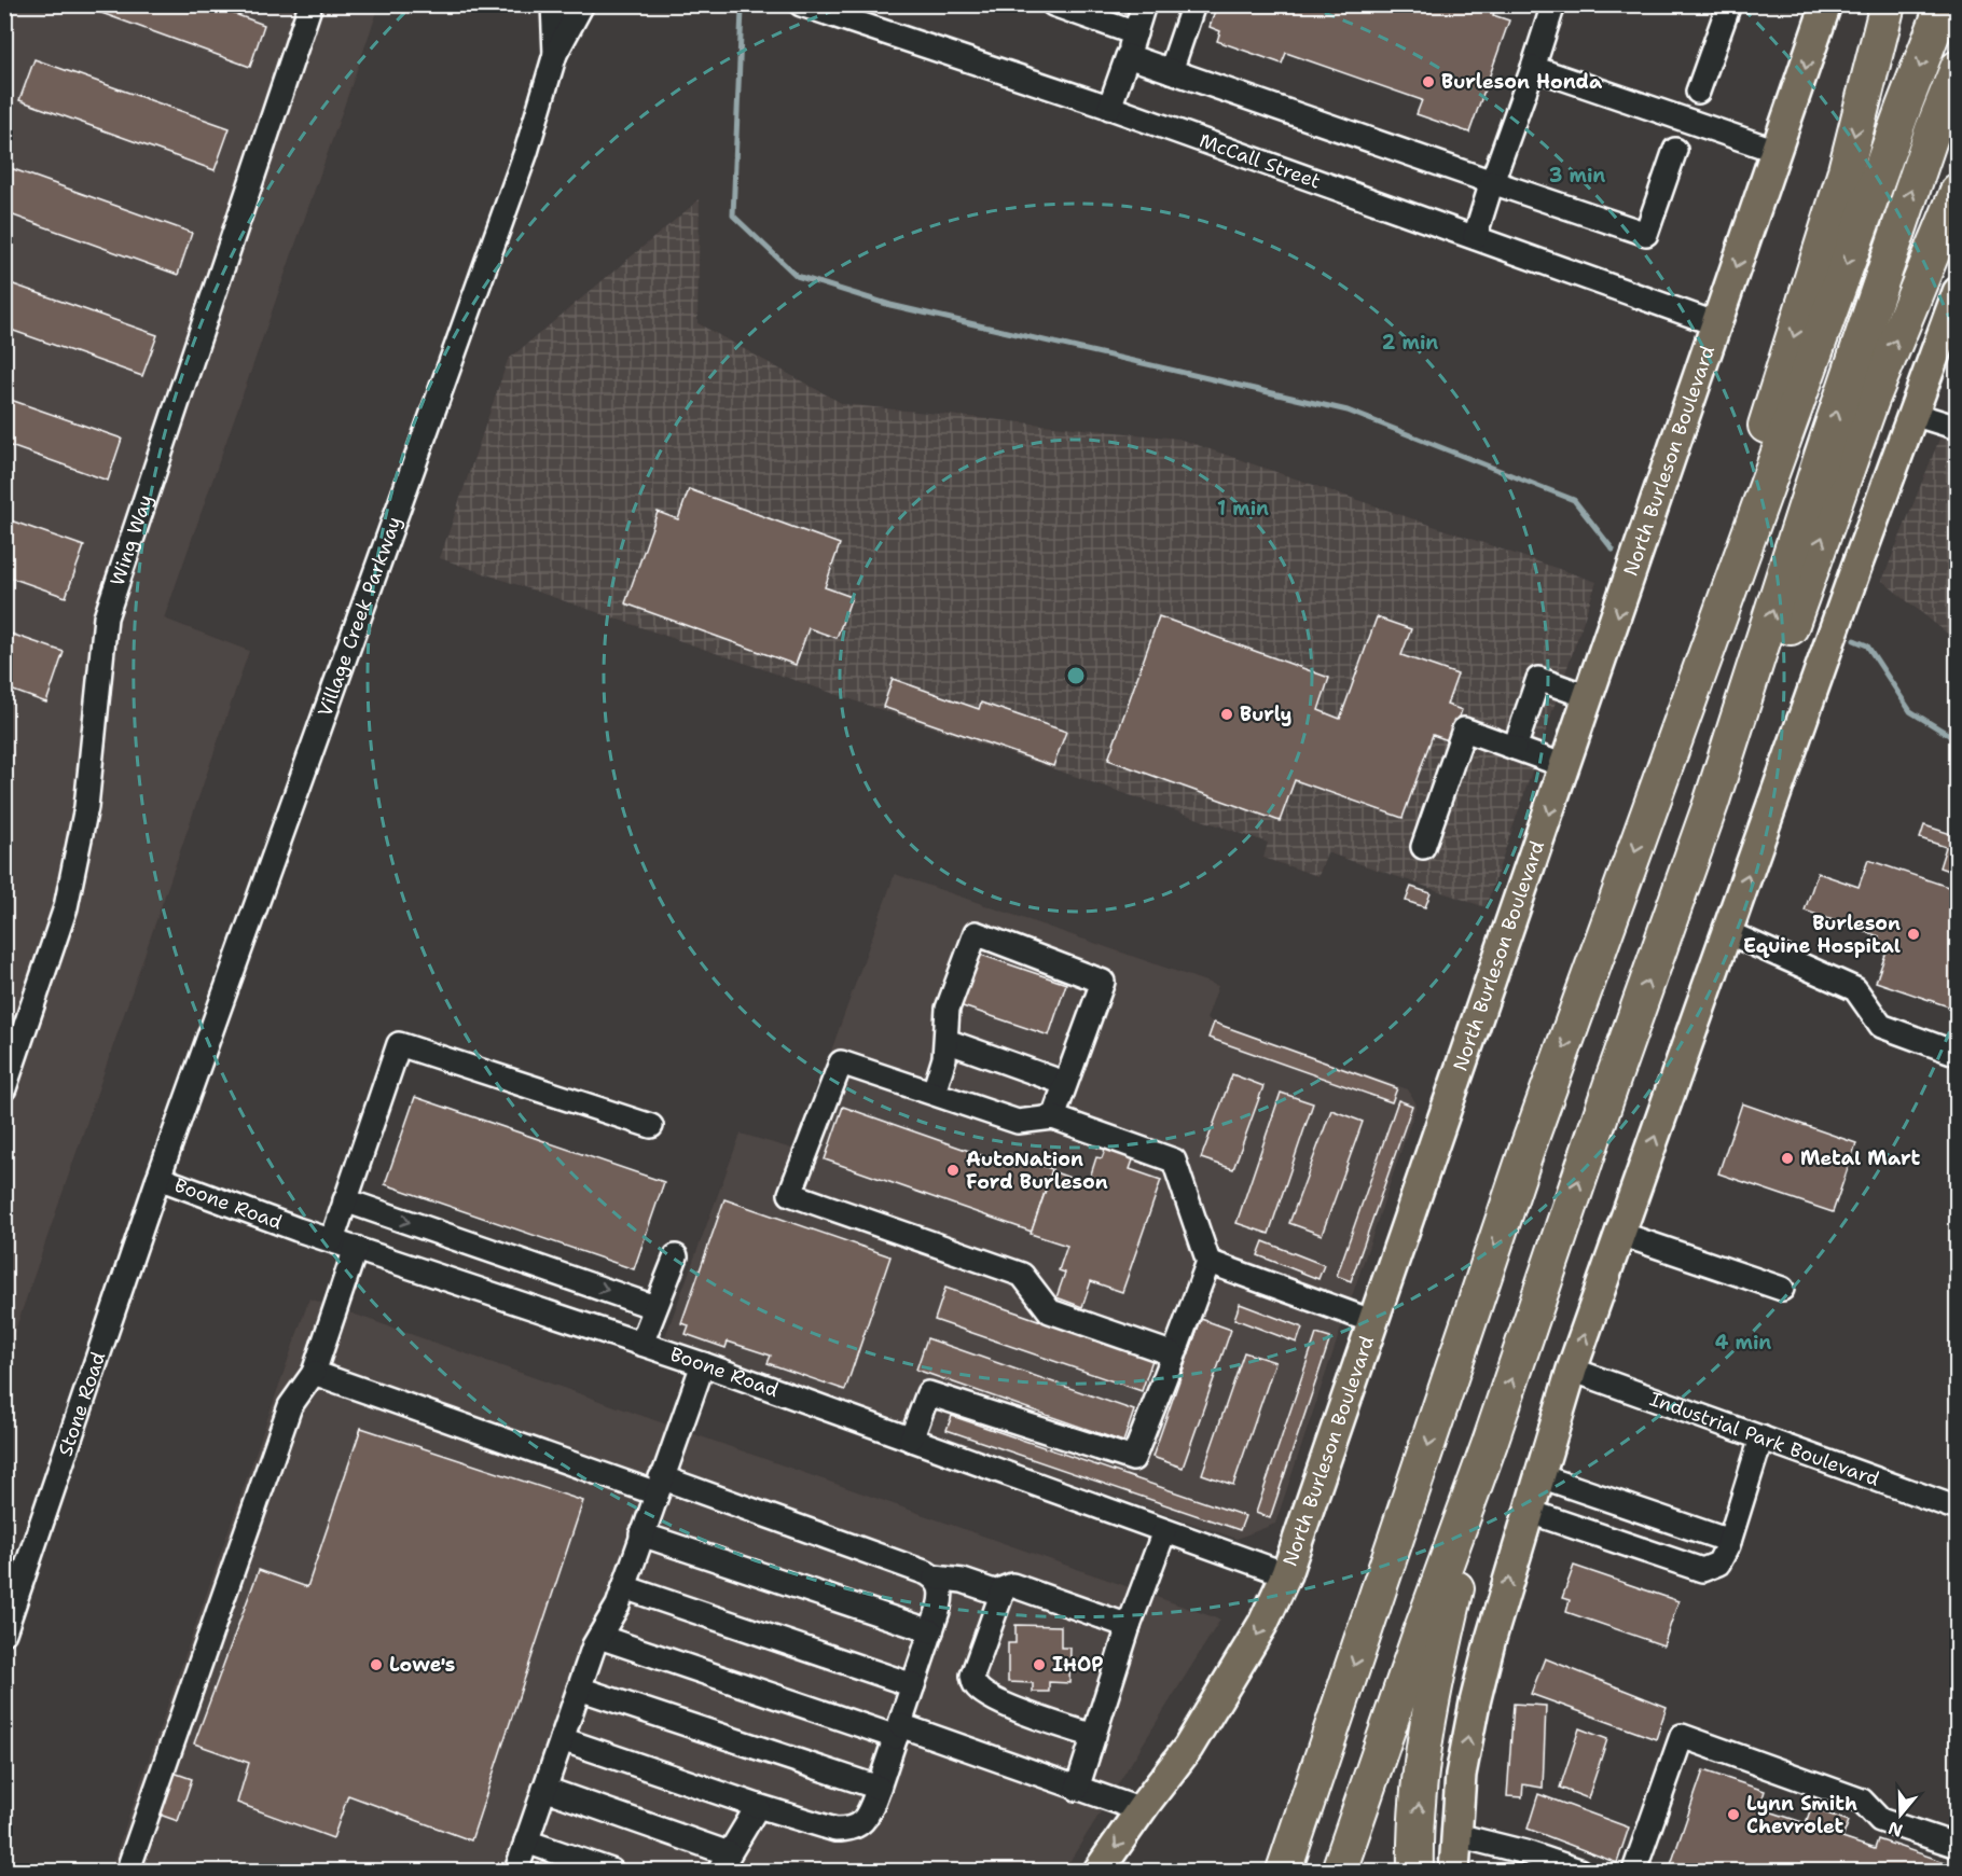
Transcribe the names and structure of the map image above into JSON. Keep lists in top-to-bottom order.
{
  "streets": {
    "main road": ["North Burleson Boulevard"],
    "street": [
      "McCall Street",
      "Wing Way",
      "Village Creek Parkway",
      "Boone Road",
      "Stone Road",
      "Industrial Park Boulevard"
    ]
  },
  "crossings": [
    ["McCall Street", "North Burleson Boulevard"],
    ["North Burleson Boulevard", "Boone Road"],
    ["Village Creek Parkway", "Boone Road"],
    ["Village Creek Parkway", "Stone Road"],
    ["Boone Road", "Stone Road"]
  ],
  "places": [
    "Burleson Honda",
    "Burly",
    "Burleson Equine Hospital",
    "Metal Mart",
    "AutoNation Ford Burleson",
    "Lowe's",
    "IHOP",
    "Lynn Smith Chevrolet"
  ],
  "north": "bottom",
  "rings": [
    "3 min",
    "2 min",
    "1 min",
    "4 min"
  ]
}
